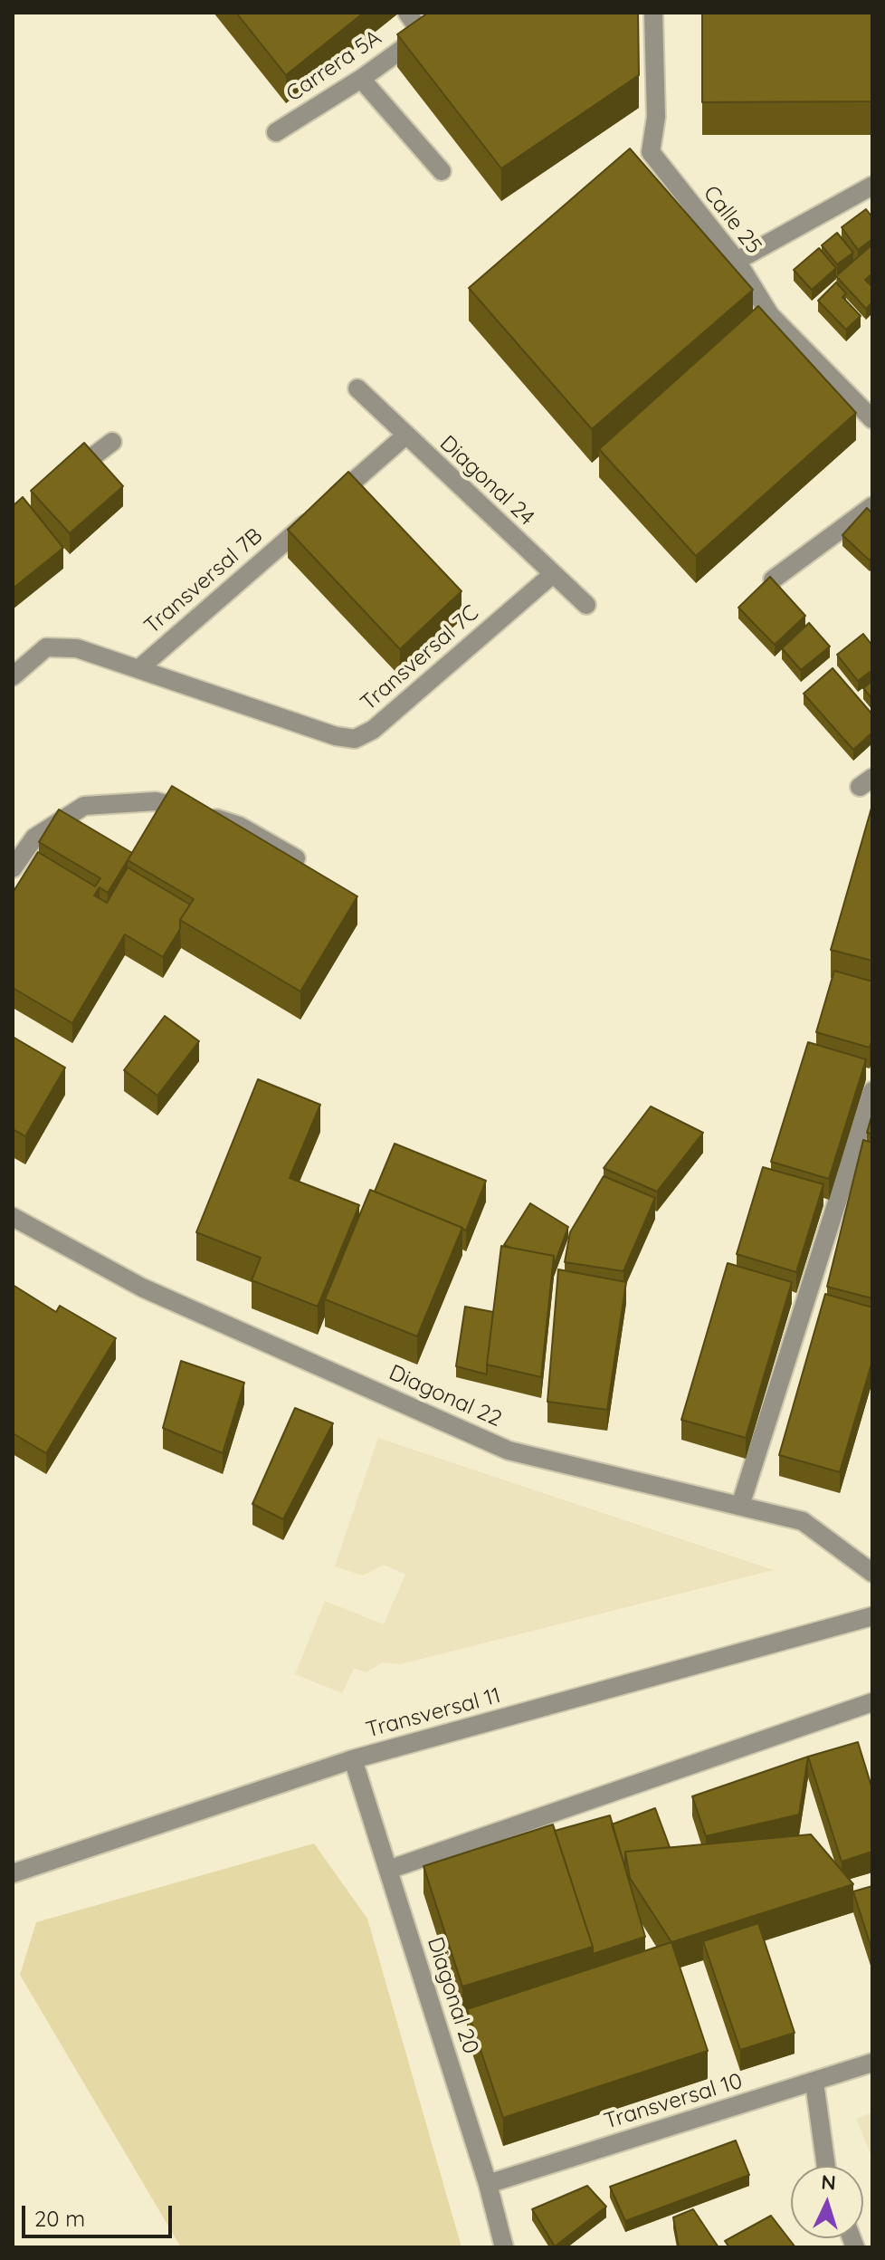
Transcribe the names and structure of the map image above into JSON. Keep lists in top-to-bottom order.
{
  "streets": {
    "street": [
      "Carrera 5A",
      "Calle 25",
      "Diagonal 24",
      "Transversal 7B",
      "Transversal 7C",
      "Diagonal 22",
      "Transversal 11",
      "Diagonal 20",
      "Transversal 10"
    ]
  },
  "crossings": [
    ["Diagonal 24", "Transversal 7B"],
    ["Diagonal 24", "Transversal 7C"],
    ["Transversal 7B", "Transversal 7C"],
    ["Transversal 11", "Diagonal 20"],
    ["Diagonal 20", "Transversal 10"]
  ],
  "scale_bar": "20 m",
  "north": "top"
}
